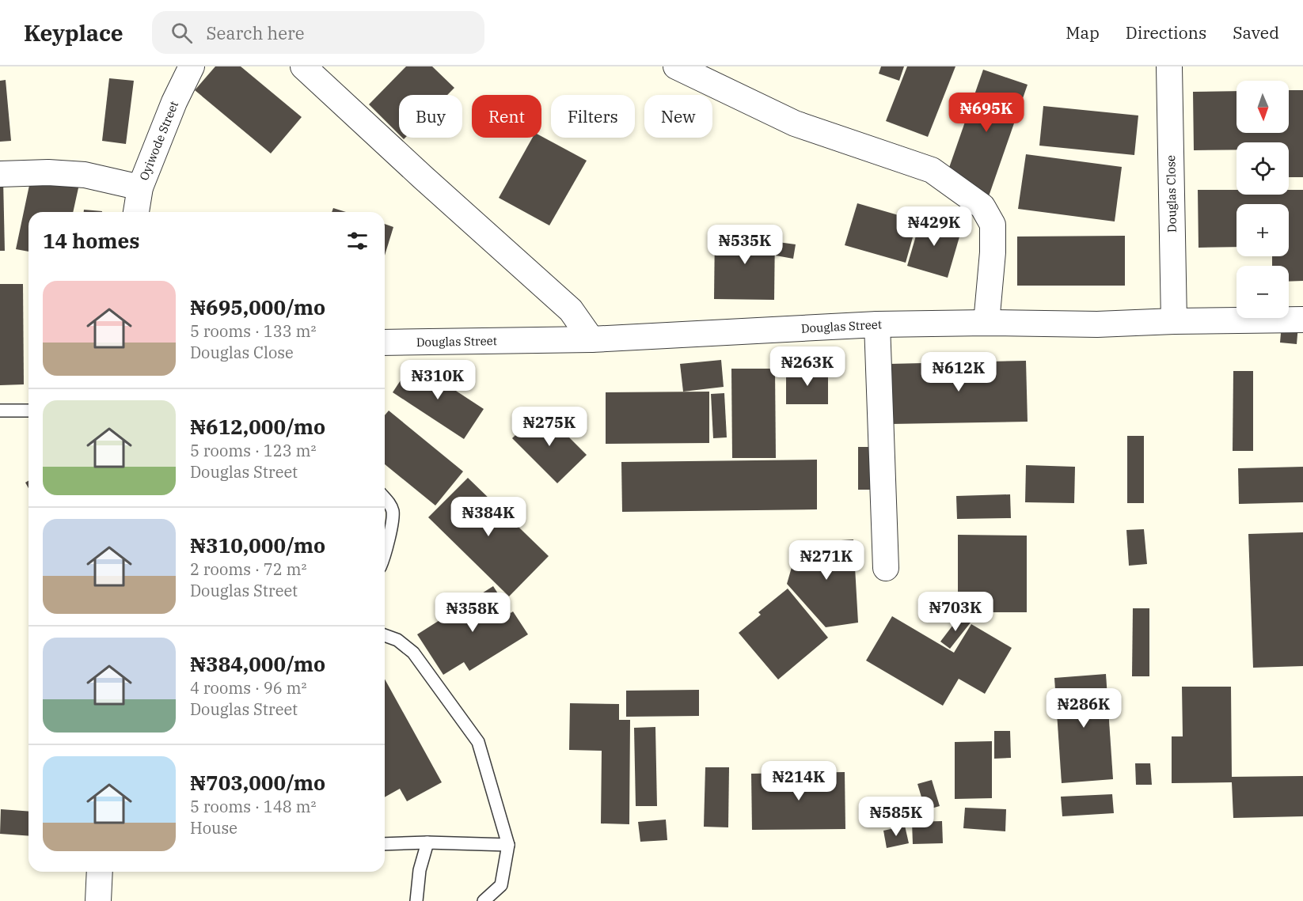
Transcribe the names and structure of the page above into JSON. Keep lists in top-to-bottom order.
{
  "streets": {
    "street": ["Oyiwode Street", "Douglas Close", "Douglas Street"]
  },
  "crossings": [
    ["Douglas Close", "Douglas Street"]
  ],
  "north": "bottom",
  "page": {
    "header": "Keyplace",
    "search": "Search here",
    "nav": ["Map", "Directions", "Saved"],
    "map_buttons": ["+", "−"],
    "price": [
      "₦695K",
      "₦429K",
      "₦535K",
      "₦263K",
      "₦612K",
      "₦310K",
      "₦275K",
      "₦384K",
      "₦271K",
      "₦703K",
      "₦358K",
      "₦286K",
      "₦214K",
      "₦585K"
    ],
    "chip": [
      "Buy",
      "Rent",
      "Filters",
      "New"
    ],
    "heading": "14 homes",
    "list": [
      {
        "name": "₦695,000/mo",
        "note": "5 rooms · 133 m² · Douglas Close"
      },
      {
        "name": "₦612,000/mo",
        "note": "5 rooms · 123 m² · Douglas Street"
      },
      {
        "name": "₦310,000/mo",
        "note": "2 rooms · 72 m² · Douglas Street"
      },
      {
        "name": "₦384,000/mo",
        "note": "4 rooms · 96 m² · Douglas Street"
      },
      {
        "name": "₦703,000/mo",
        "note": "5 rooms · 148 m² · House"
      }
    ]
  }
}
